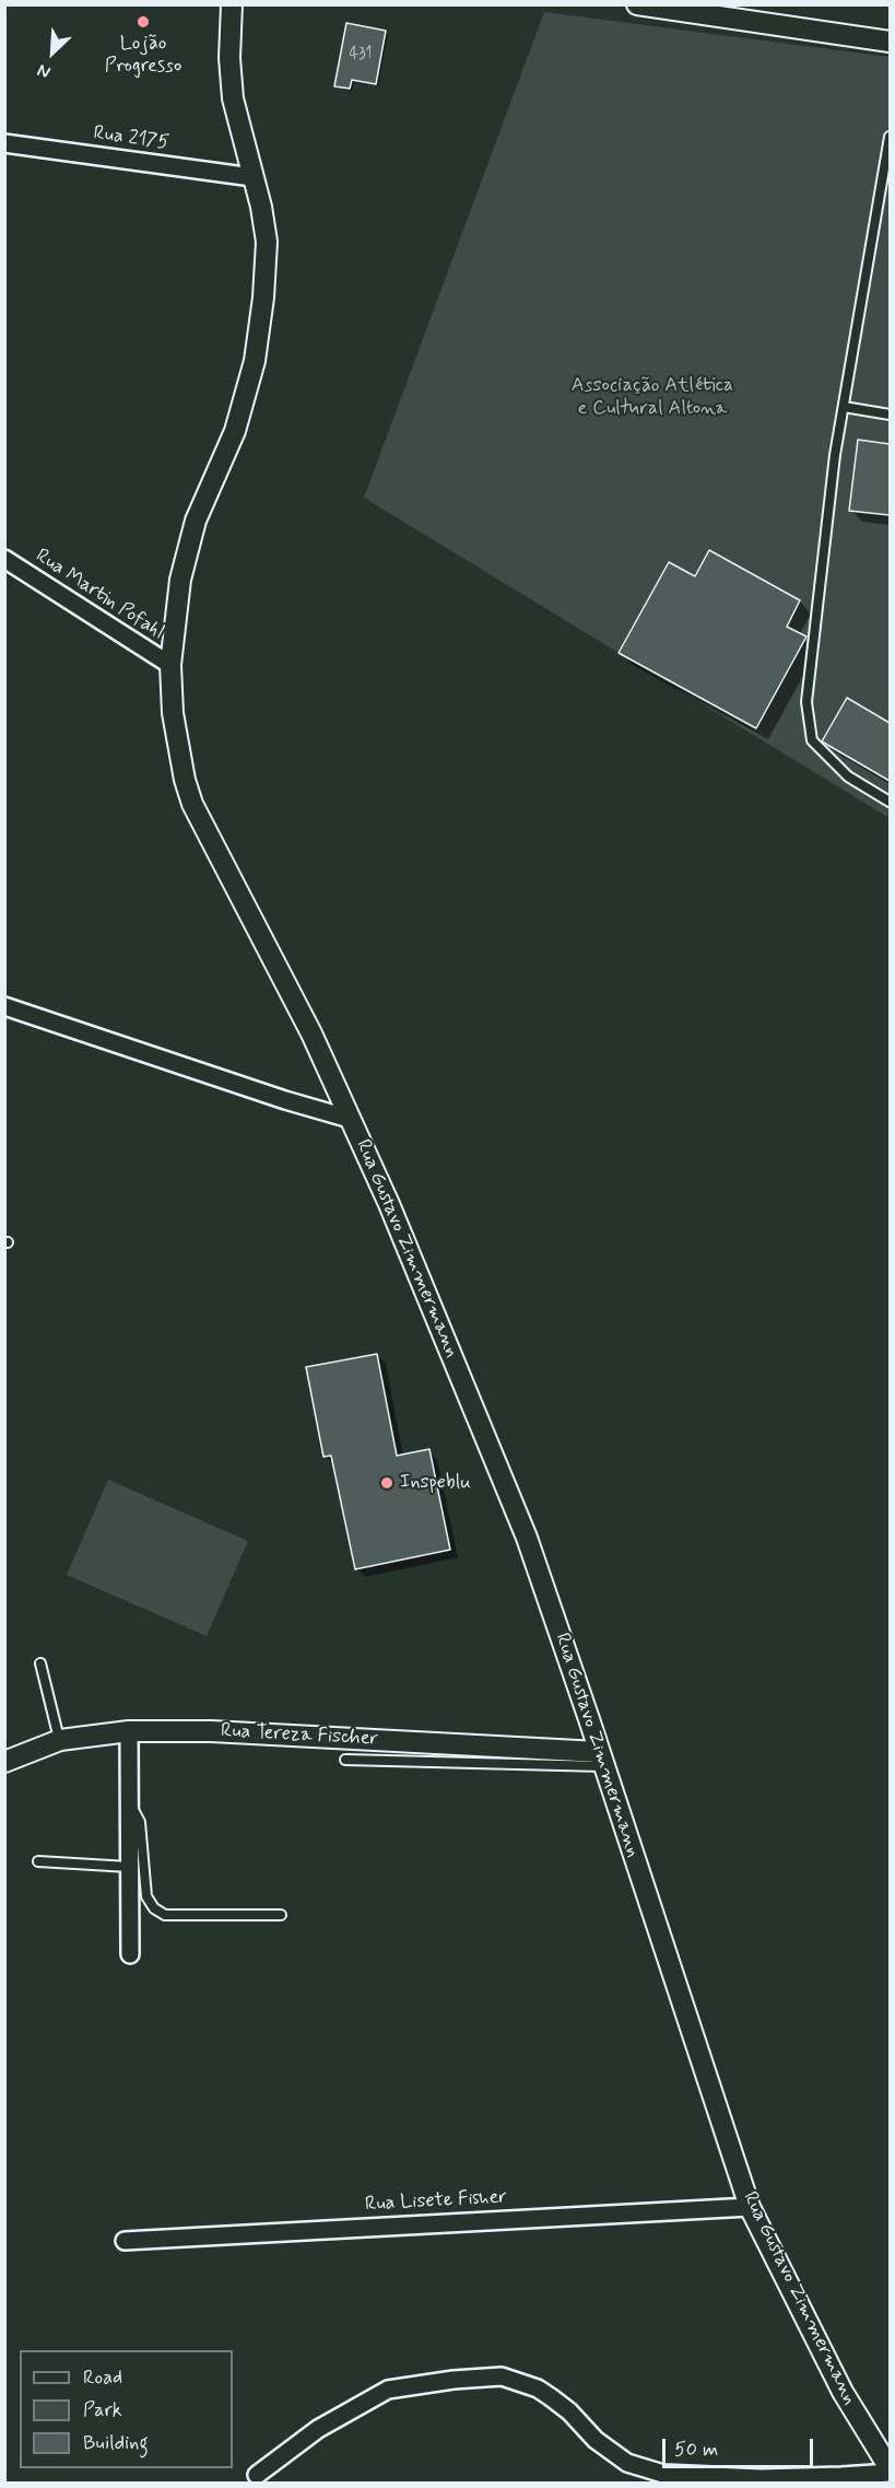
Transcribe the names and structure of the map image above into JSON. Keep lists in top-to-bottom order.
{
  "streets": {
    "street": [
      "Rua 2175",
      "Rua Martin Pofahl",
      "Rua Gustavo Zimmermann",
      "Rua Tereza Fischer",
      "Rua Lisete Fisher"
    ]
  },
  "crossings": [
    ["Rua 2175", "Rua Gustavo Zimmermann"],
    ["Rua Martin Pofahl", "Rua Gustavo Zimmermann"],
    ["Rua Gustavo Zimmermann", "Rua Tereza Fischer"],
    ["Rua Gustavo Zimmermann", "Rua Lisete Fisher"]
  ],
  "parks": ["Associação Atlética e Cultural Altona"],
  "places": ["Lojão Progresso", "Inspeblu"],
  "house_numbers": ["431"],
  "legend": ["Road", "Park", "Building"],
  "scale_bar": "50 m",
  "north": "bottom left"
}
